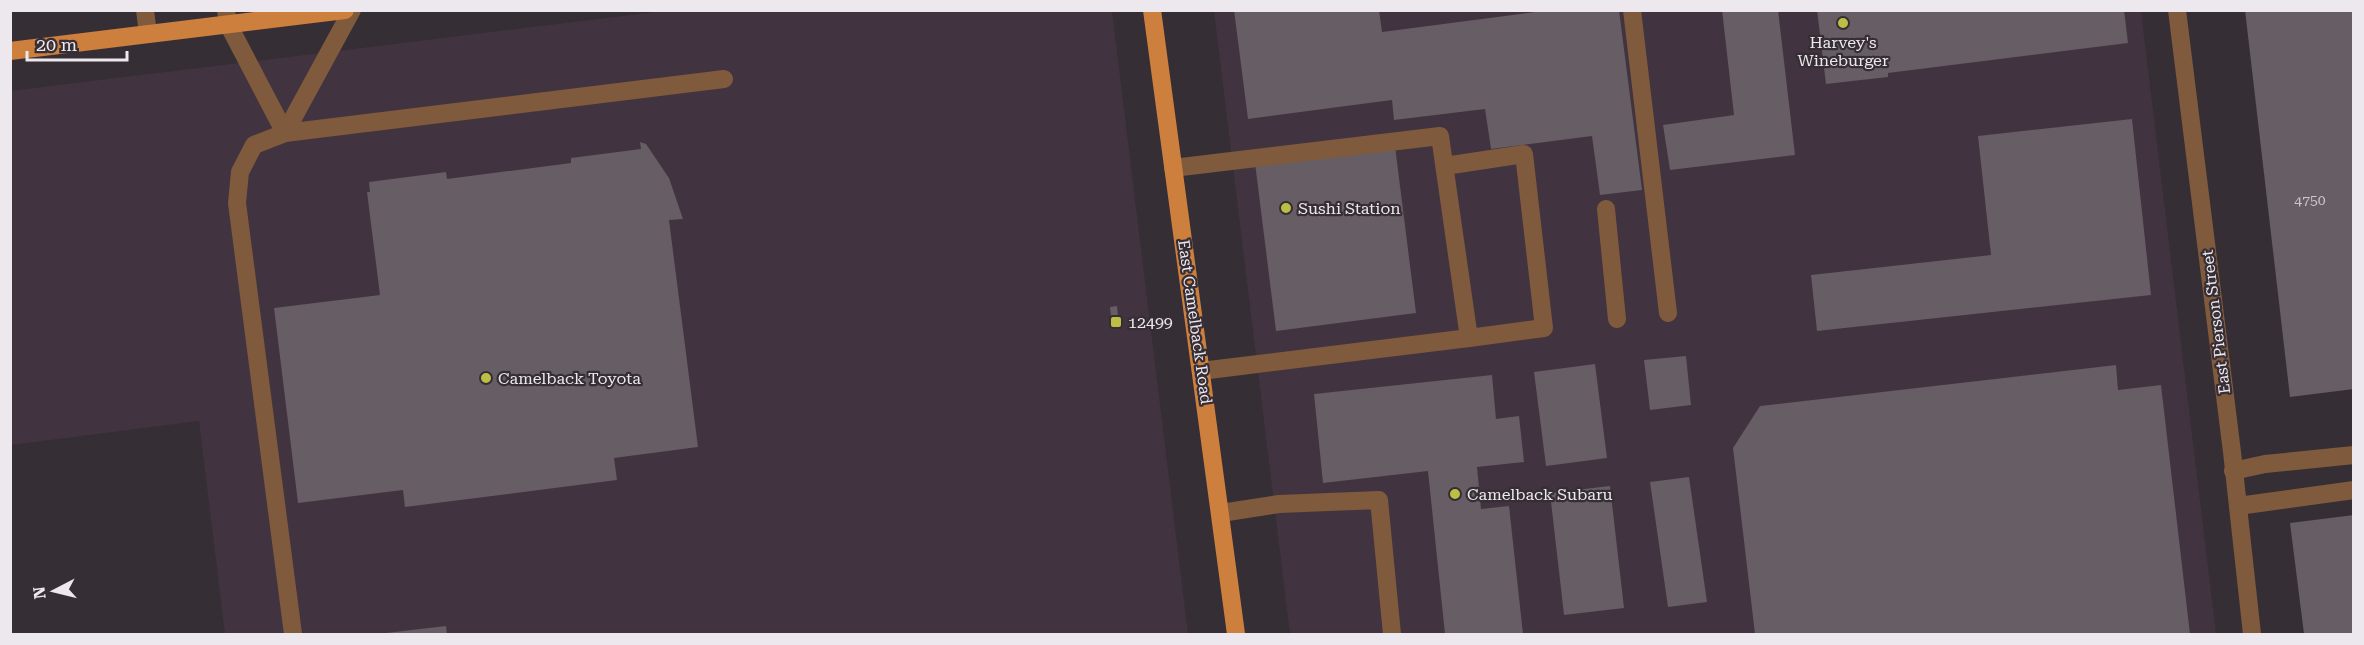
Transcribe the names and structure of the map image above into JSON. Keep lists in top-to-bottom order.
{
  "streets": {
    "main road": ["East Camelback Road"],
    "street": ["East Pierson Street"]
  },
  "places": {
    "other": [
      "Harvey's Wineburger",
      "Sushi Station",
      "Camelback Toyota",
      "Camelback Subaru"
    ],
    "transit": ["12499"]
  },
  "house_numbers": ["4750"],
  "scale_bar": "20 m",
  "north": "left"
}
